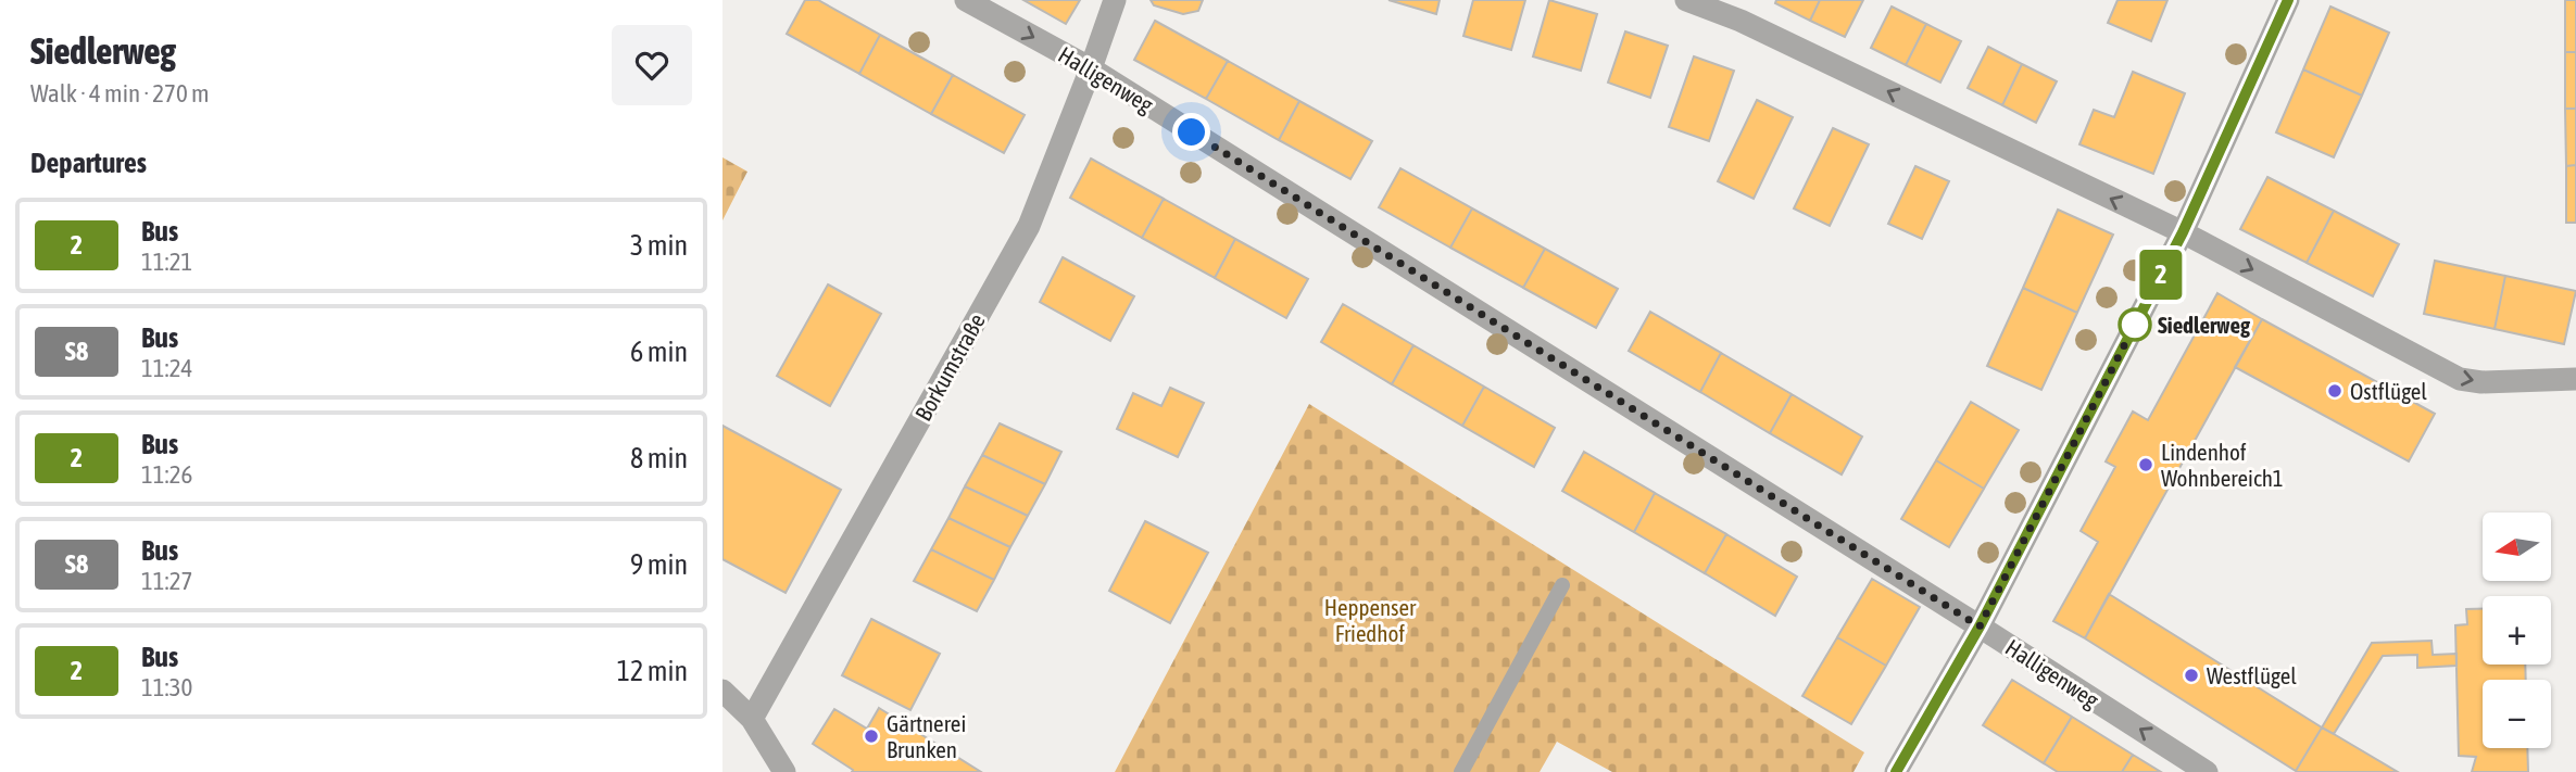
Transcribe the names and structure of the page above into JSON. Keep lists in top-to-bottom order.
{
  "streets": {
    "street": ["Halligenweg", "Borkumstraße"]
  },
  "crossings": [
    ["Halligenweg", "Borkumstraße"]
  ],
  "parks": ["Heppenser Friedhof"],
  "places": [
    "Siedlerweg",
    "Ostflügel",
    "Lindenhof Wohnbereich1",
    "Westflügel",
    "Gärtnerei Brunken"
  ],
  "lines": ["bus line 2"],
  "north": "left",
  "page": {
    "heading": [
      ["Siedlerweg", "Walk · 4 min · 270 m"],
      "Departures"
    ],
    "on_map": "2",
    "list": [
      {
        "mark": "2",
        "name": "Bus",
        "note": "11:21",
        "value": "3 min"
      },
      {
        "mark": "S8",
        "name": "Bus",
        "note": "11:24",
        "value": "6 min"
      },
      {
        "mark": "2",
        "name": "Bus",
        "note": "11:26",
        "value": "8 min"
      },
      {
        "mark": "S8",
        "name": "Bus",
        "note": "11:27",
        "value": "9 min"
      },
      {
        "mark": "2",
        "name": "Bus",
        "note": "11:30",
        "value": "12 min"
      }
    ],
    "map_buttons": ["+", "−"]
  }
}
